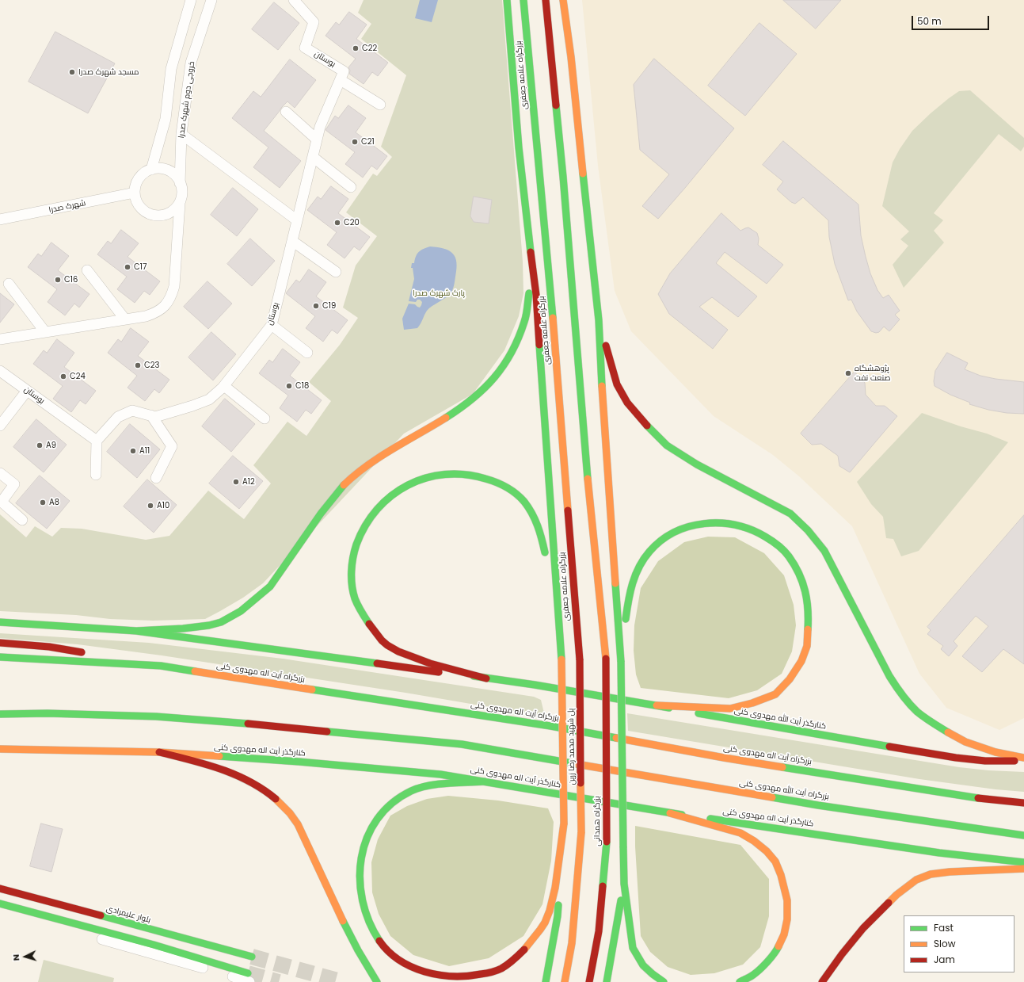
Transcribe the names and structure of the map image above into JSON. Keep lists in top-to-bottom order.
{
  "streets": {
    "main road": [
      "بزرگراه علامه جعفری",
      "بزرگراه آیت اله مهدوی کنی",
      "کنارگذر آیت الله مهدوی کنی",
      "پل شهید محمد رضا زرین",
      "کنارگذر آیت اله مهدوی کنی",
      "بزرگراه آیت الله مهدوی کنی",
      "بزرگراه همدانی",
      "بلوار علیمرادی"
    ],
    "street": ["بوستان", "خروجی دوم شهرک صدرا", "شهرک صدرا"]
  },
  "crossings": [
    ["بزرگراه علامه جعفری", "پل شهید محمد رضا زرین"],
    ["خروجی دوم شهرک صدرا", "شهرک صدرا"],
    ["پل شهید محمد رضا زرین", "بزرگراه همدانی"]
  ],
  "parks": ["پارک شهرک صدرا"],
  "places": [
    "C22",
    "مسجد شهرک صدرا",
    "C21",
    "C20",
    "C17",
    "C16",
    "C19",
    "C23",
    "پژوهشگاه صنعت نفت",
    "C24",
    "C18",
    "A9",
    "A11",
    "A12",
    "A8",
    "A10"
  ],
  "legend": ["Fast", "Slow", "Jam"],
  "scale_bar": "50 m",
  "north": "left"
}
